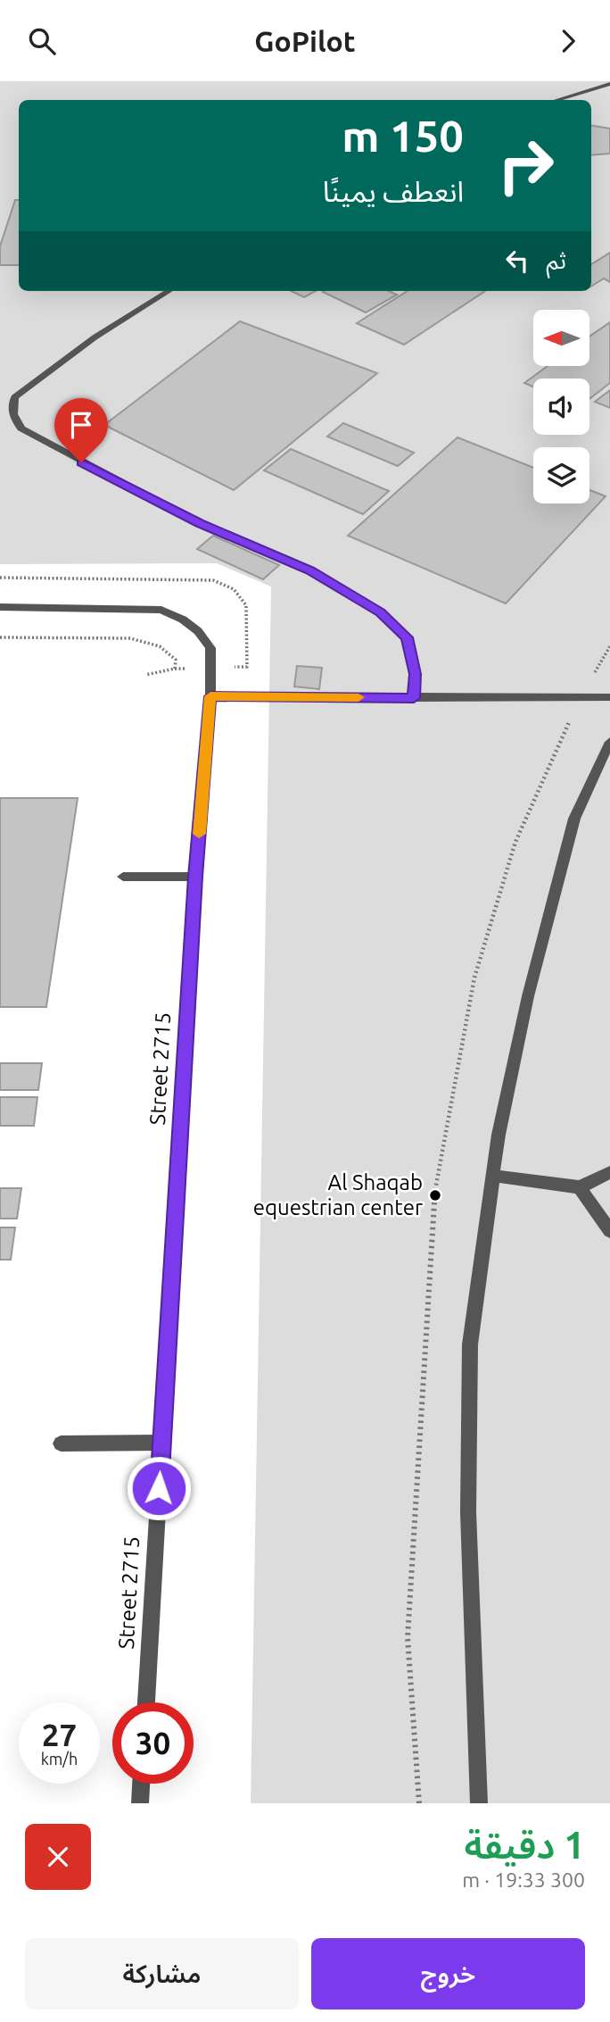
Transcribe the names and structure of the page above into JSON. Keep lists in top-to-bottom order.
{
  "streets": {
    "street": ["Street 2715"]
  },
  "places": ["Al Shaqab equestrian center"],
  "north": "left",
  "page": {
    "header": "GoPilot",
    "turn": ["150 m", "انعطف يمينًا"],
    "then": "ثم",
    "speed": "27 km/h",
    "limit": "30",
    "heading": ["1 دقيقة", "300 m · 19:33"],
    "buttons": ["خروج", "مشاركة"]
  }
}
